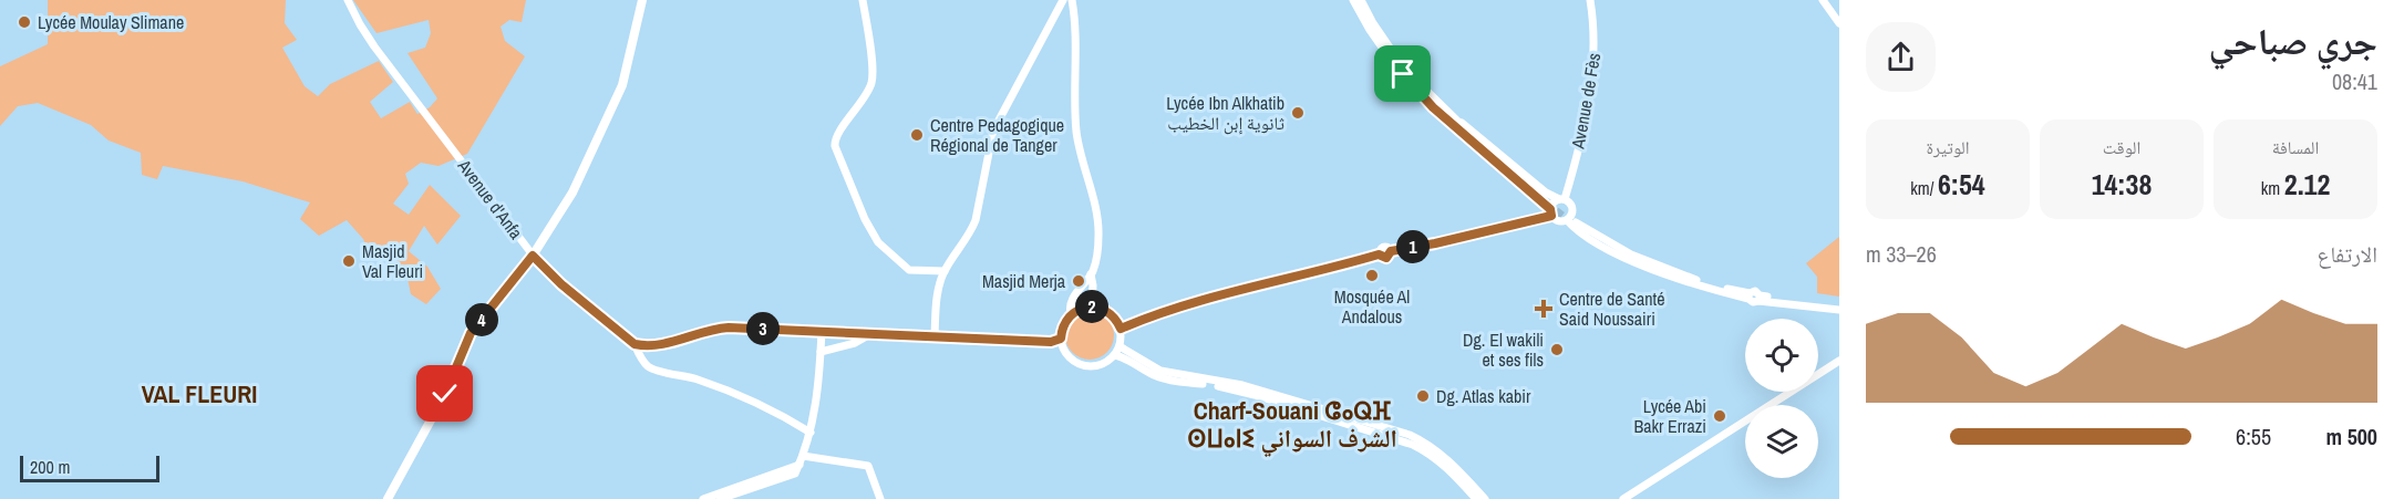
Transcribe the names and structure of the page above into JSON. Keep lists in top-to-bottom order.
{
  "streets": {
    "street": ["Avenue de Fès", "Avenue d'Anfa"]
  },
  "districts": ["VAL FLEURI", "Charf-Souani ⵛⴰⵕⴼ ⵙⵡⴰⵏⵉ الشرف السواني"],
  "places": {
    "other": [
      "Lycée Moulay Slimane",
      "Lycée Ibn Alkhatib ثانوية إبن الخطيب",
      "Centre Pedagogique Régional de Tanger",
      "Masjid Val Fleuri",
      "Mosquée Al Andalous",
      "Masjid Merja",
      "Dg. El wakili et ses fils",
      "Dg. Atlas kabir",
      "Lycée Abi Bakr Errazi"
    ],
    "health": ["Centre de Santé Said Noussairi"]
  },
  "scale_bar": "200 m",
  "page": {
    "heading": ["جري صباحي", "08:41"],
    "stats": [
      ["المسافة", "2.12 km"],
      ["الوقت", "14:38"],
      ["الوتيرة", "6:54 /km"]
    ],
    "chart": ["الارتفاع", "26–33 m"],
    "pins": [
      "1",
      "2",
      "4",
      "3"
    ],
    "list": [
      {
        "name": "500 m",
        "note": "6:55"
      }
    ],
    "scale": "200 m"
  }
}
